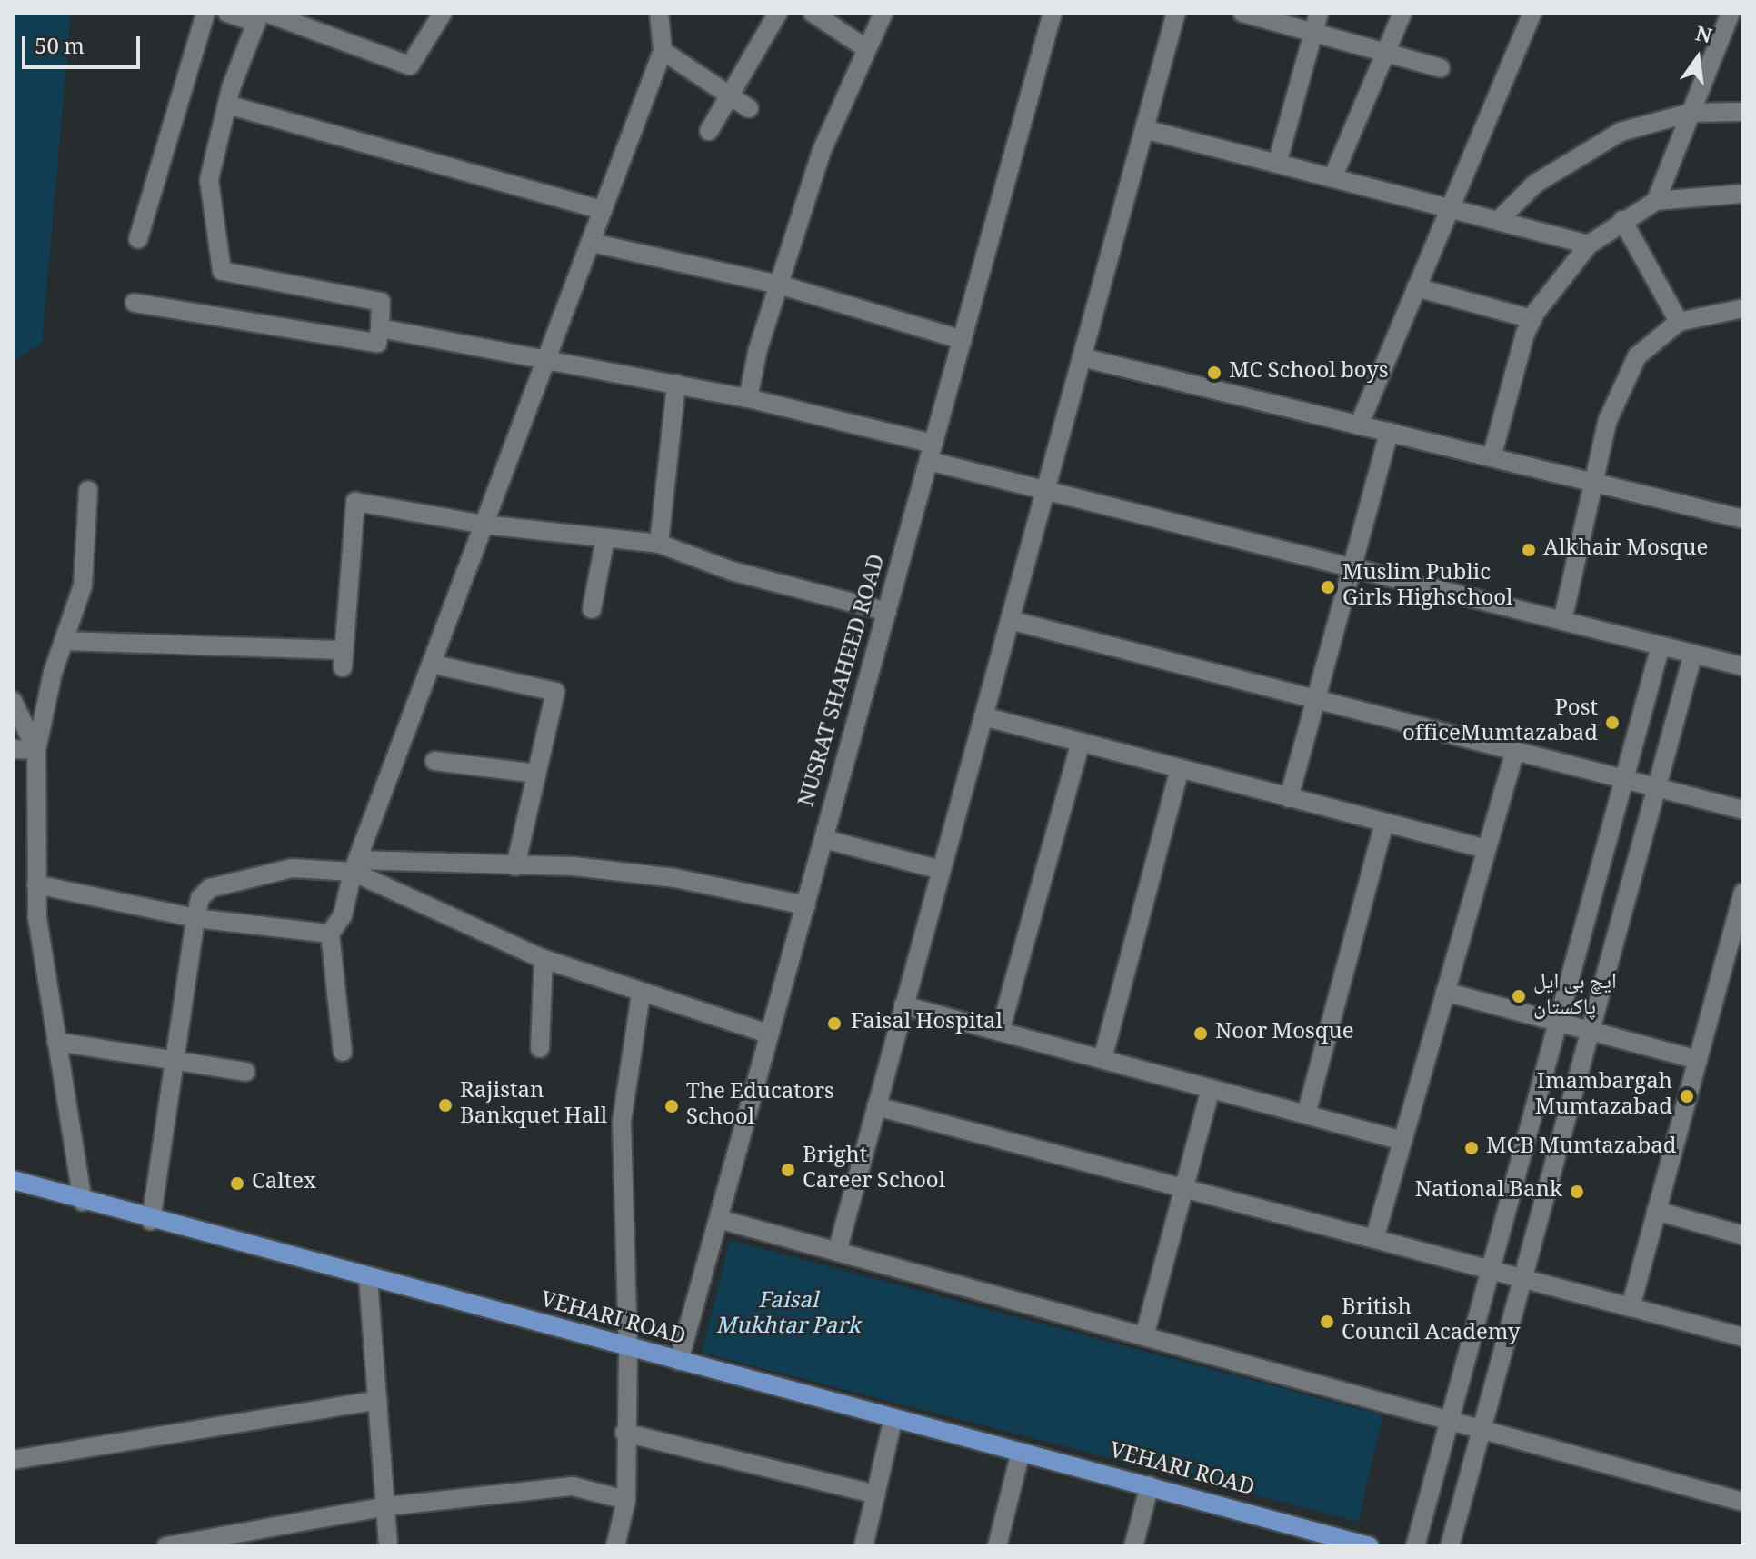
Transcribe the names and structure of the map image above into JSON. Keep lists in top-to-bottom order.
{
  "streets": {
    "main road": ["VEHARI ROAD"],
    "street": ["NUSRAT SHAHEED ROAD"]
  },
  "crossings": [
    ["NUSRAT SHAHEED ROAD", "VEHARI ROAD"]
  ],
  "parks": ["Faisal Mukhtar Park"],
  "places": [
    "MC School boys",
    "Alkhair Mosque",
    "Muslim Public Girls Highschool",
    "Post officeMumtazabad",
    "ایچ بی ایل پاکستان",
    "Faisal Hospital",
    "Noor Mosque",
    "Imambargah Mumtazabad",
    "Rajistan Bankquet Hall",
    "The Educators School",
    "MCB Mumtazabad",
    "Bright Career School",
    "Caltex",
    "National Bank",
    "British Council Academy"
  ],
  "scale_bar": "50 m",
  "north": "top"
}
